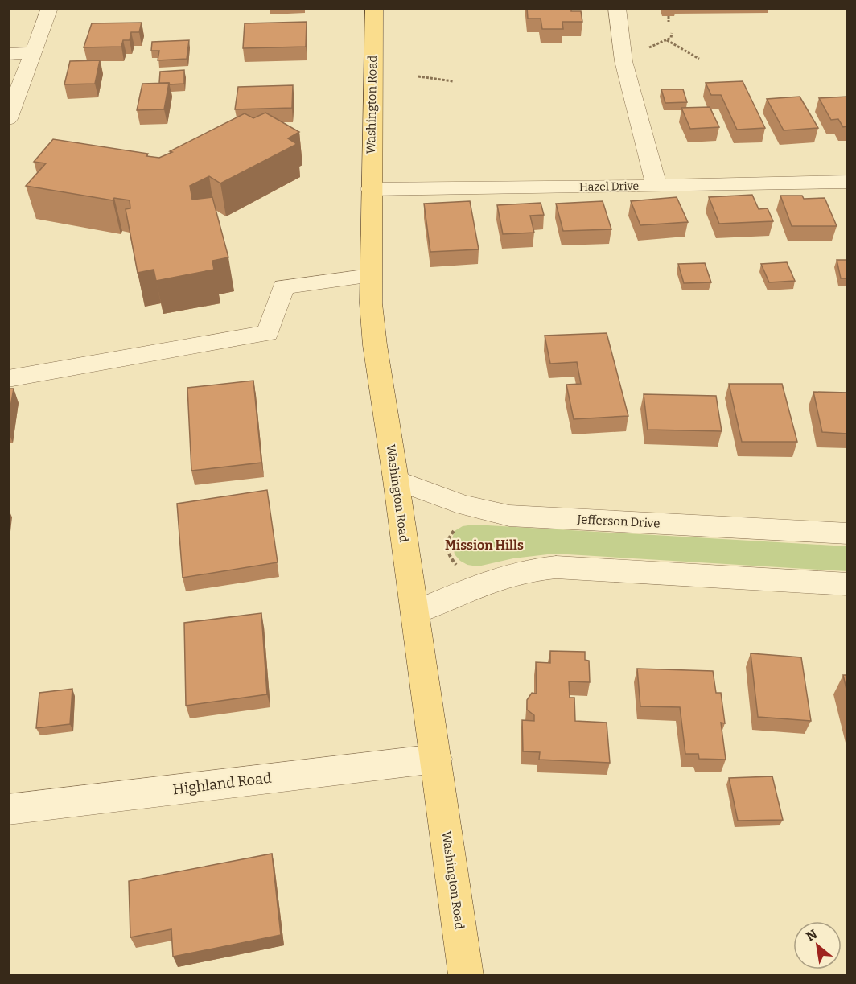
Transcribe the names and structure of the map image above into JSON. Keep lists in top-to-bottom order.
{
  "streets": {
    "main road": ["Washington Road"],
    "street": ["Hazel Drive", "Jefferson Drive", "Highland Road"]
  },
  "crossings": [
    ["Washington Road", "Hazel Drive"],
    ["Washington Road", "Jefferson Drive"],
    ["Washington Road", "Highland Road"]
  ],
  "districts": ["Mission Hills"],
  "north": "top left"
}
